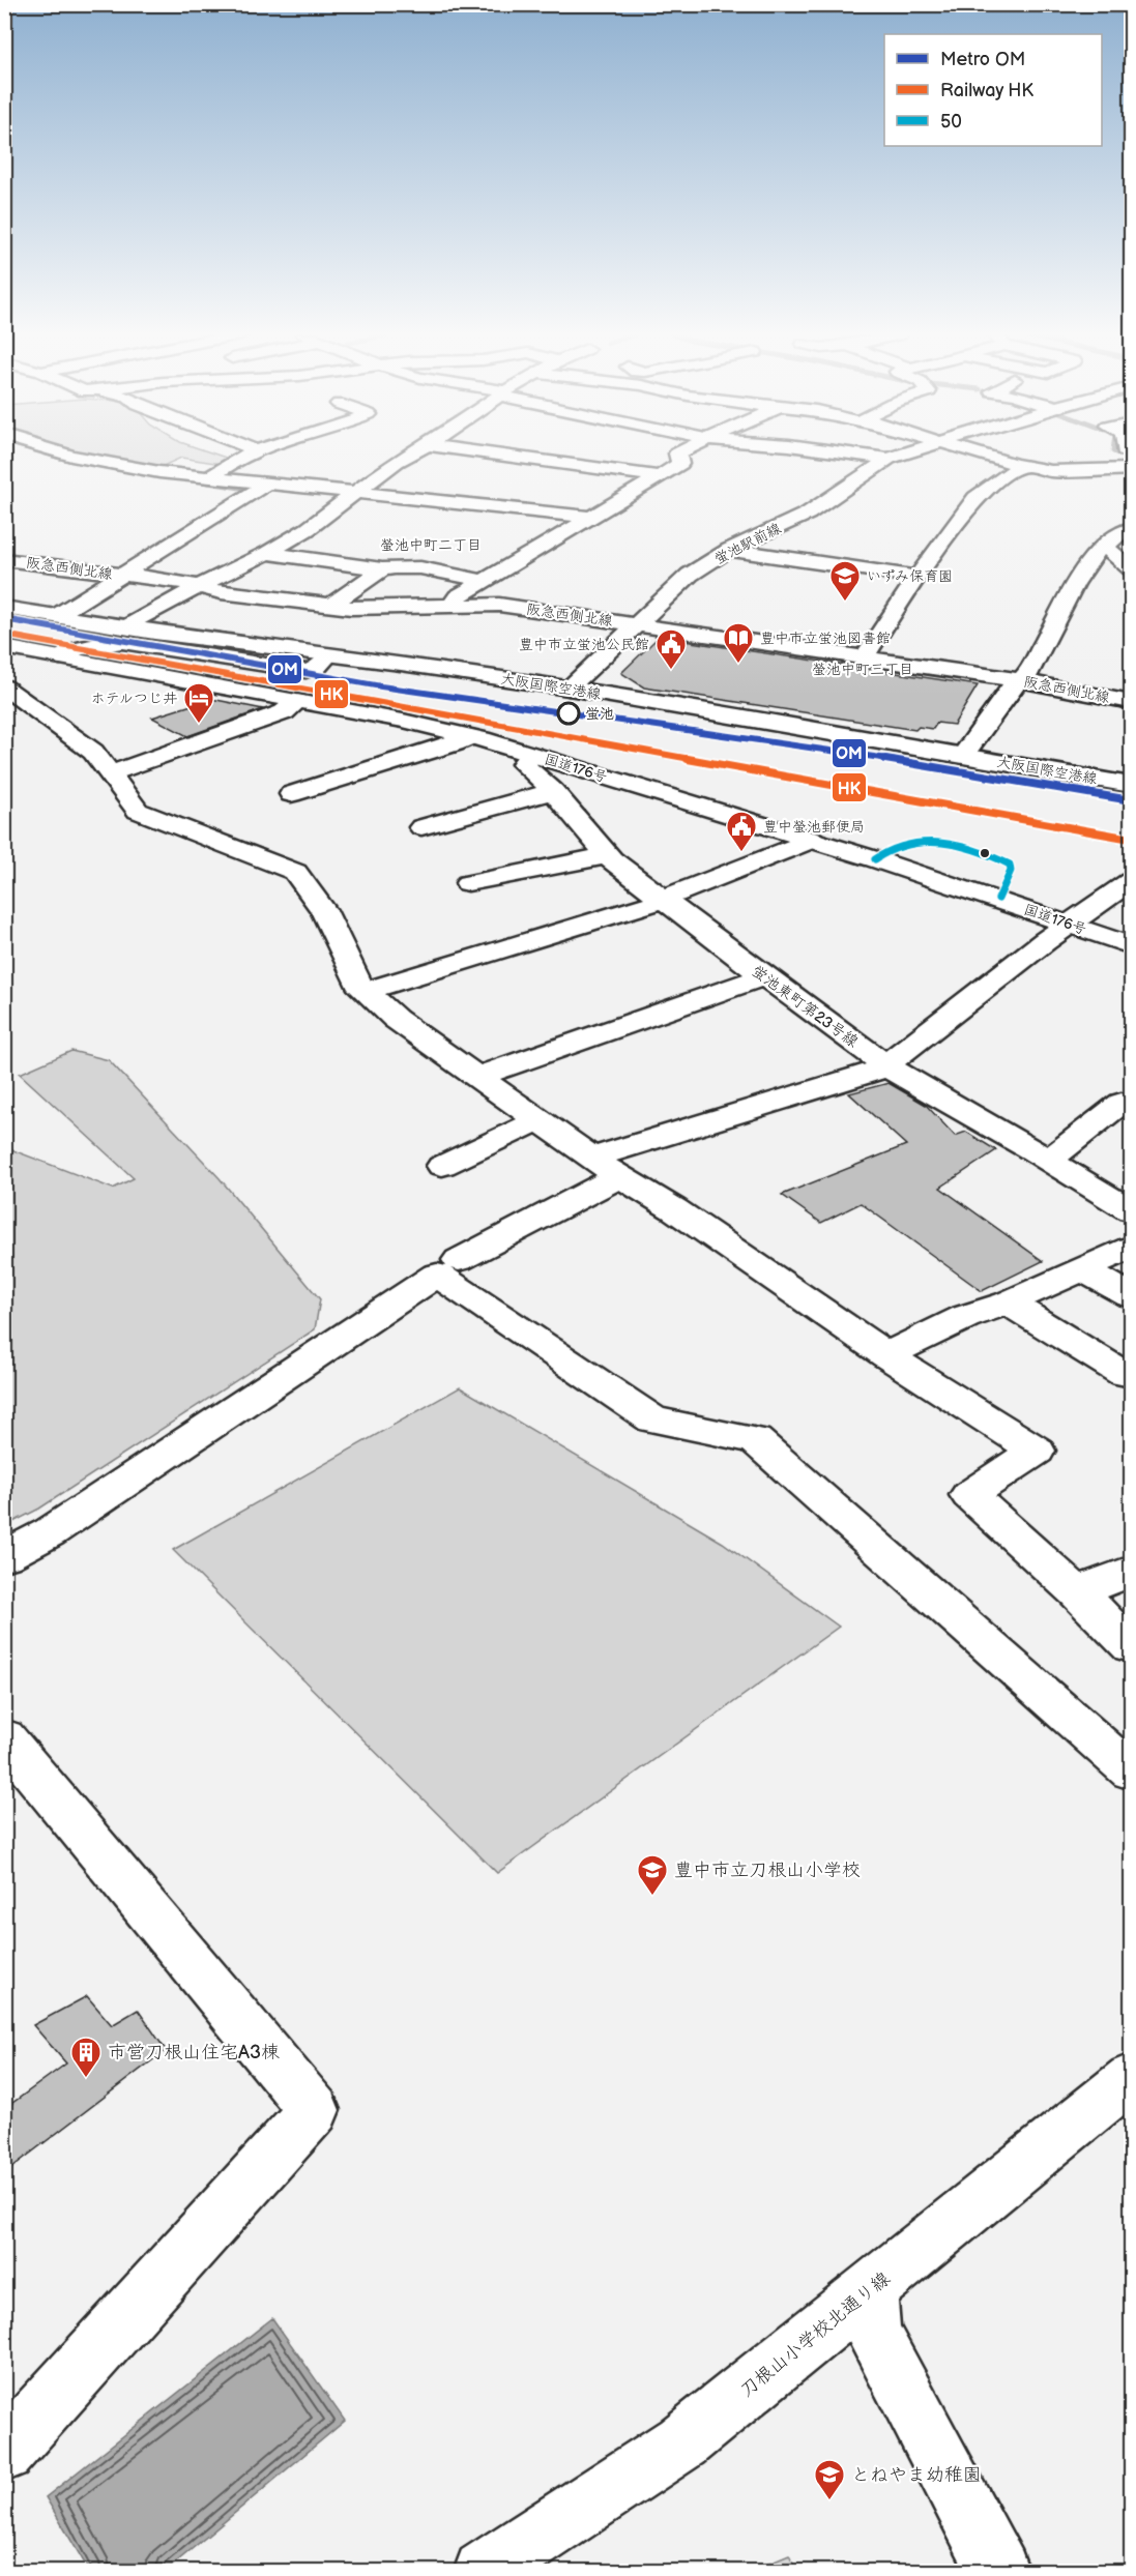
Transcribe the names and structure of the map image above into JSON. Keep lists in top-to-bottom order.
{
  "streets": {
    "main road": [
      "蛍池駅前線",
      "阪急西側北線",
      "大阪国際空港線",
      "国道176号",
      "蛍池東町第23号線",
      "刀根山小学校北通り線"
    ]
  },
  "crossings": [
    ["蛍池駅前線", "阪急西側北線"],
    ["蛍池駅前線", "大阪国際空港線"],
    ["国道176号", "蛍池東町第23号線"]
  ],
  "districts": ["螢池中町二丁目", "螢池中町三丁目"],
  "places": {
    "school or university": ["いずみ保育園", "豊中市立刀根山小学校", "とねやま幼稚園"],
    "library": ["豊中市立蛍池図書館"],
    "public building": ["豊中市立蛍池公民館", "豊中螢池郵便局"],
    "other": ["蛍池"],
    "hotel": ["ホテルつじ井"],
    "building": ["市営刀根山住宅A3棟"]
  },
  "lines": ["metro line OM", "rail line HK", "transit line 50"],
  "legend": ["Metro OM", "Railway HK", "50"]
}
